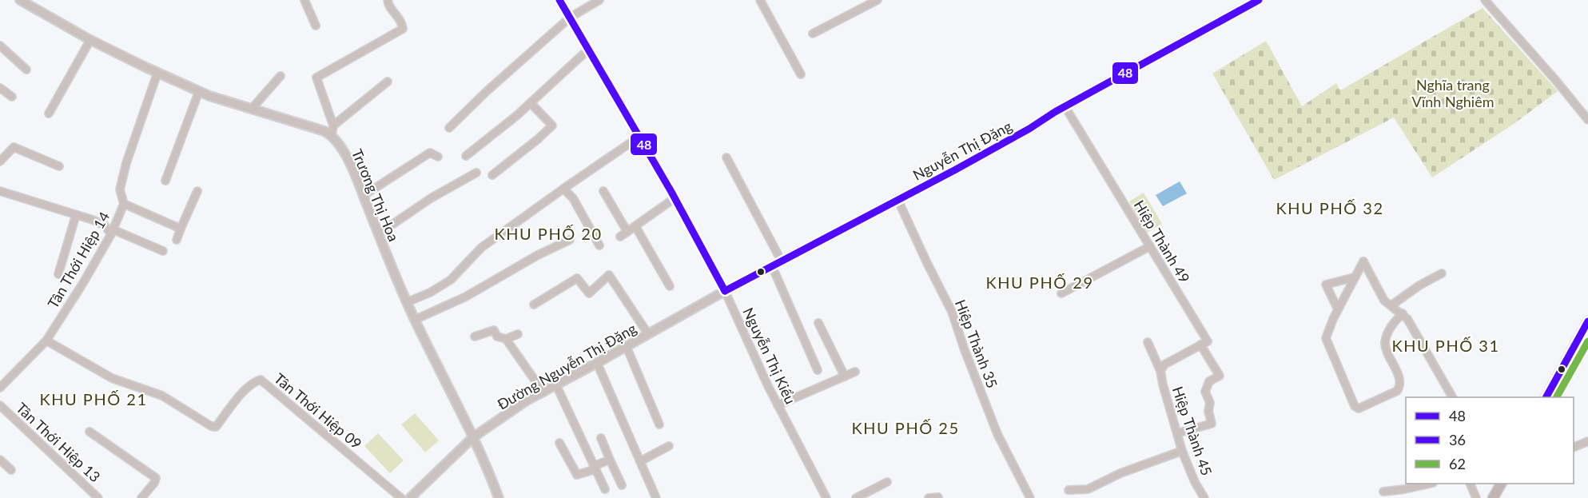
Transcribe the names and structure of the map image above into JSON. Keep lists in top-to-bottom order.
{
  "streets": {
    "street": [
      "Nguyễn Thị Đặng",
      "Trương Thị Hoa",
      "Hiệp Thành 49",
      "Tân Thới Hiệp 14",
      "Hiệp Thành 35",
      "Nguyễn Thị Kiểu",
      "Đường Nguyễn Thị Đặng",
      "Tân Thới Hiệp 09",
      "Hiệp Thành 45",
      "Tân Thới Hiệp 13"
    ]
  },
  "crossings": [
    ["Nguyễn Thị Đặng", "Hiệp Thành 49"],
    ["Nguyễn Thị Đặng", "Hiệp Thành 35"],
    ["Nguyễn Thị Đặng", "Nguyễn Thị Kiểu"],
    ["Nguyễn Thị Đặng", "Đường Nguyễn Thị Đặng"],
    ["Trương Thị Hoa", "Đường Nguyễn Thị Đặng"],
    ["Tân Thới Hiệp 14", "Tân Thới Hiệp 09"],
    ["Nguyễn Thị Kiểu", "Đường Nguyễn Thị Đặng"]
  ],
  "districts": [
    "KHU PHỐ 32",
    "KHU PHỐ 20",
    "KHU PHỐ 29",
    "KHU PHỐ 31",
    "KHU PHỐ 21",
    "KHU PHỐ 25"
  ],
  "parks": ["Nghĩa trang Vĩnh Nghiêm"],
  "lines": ["transit line 48", "transit line 36", "transit line 62"],
  "legend": ["48", "36", "62"]
}
